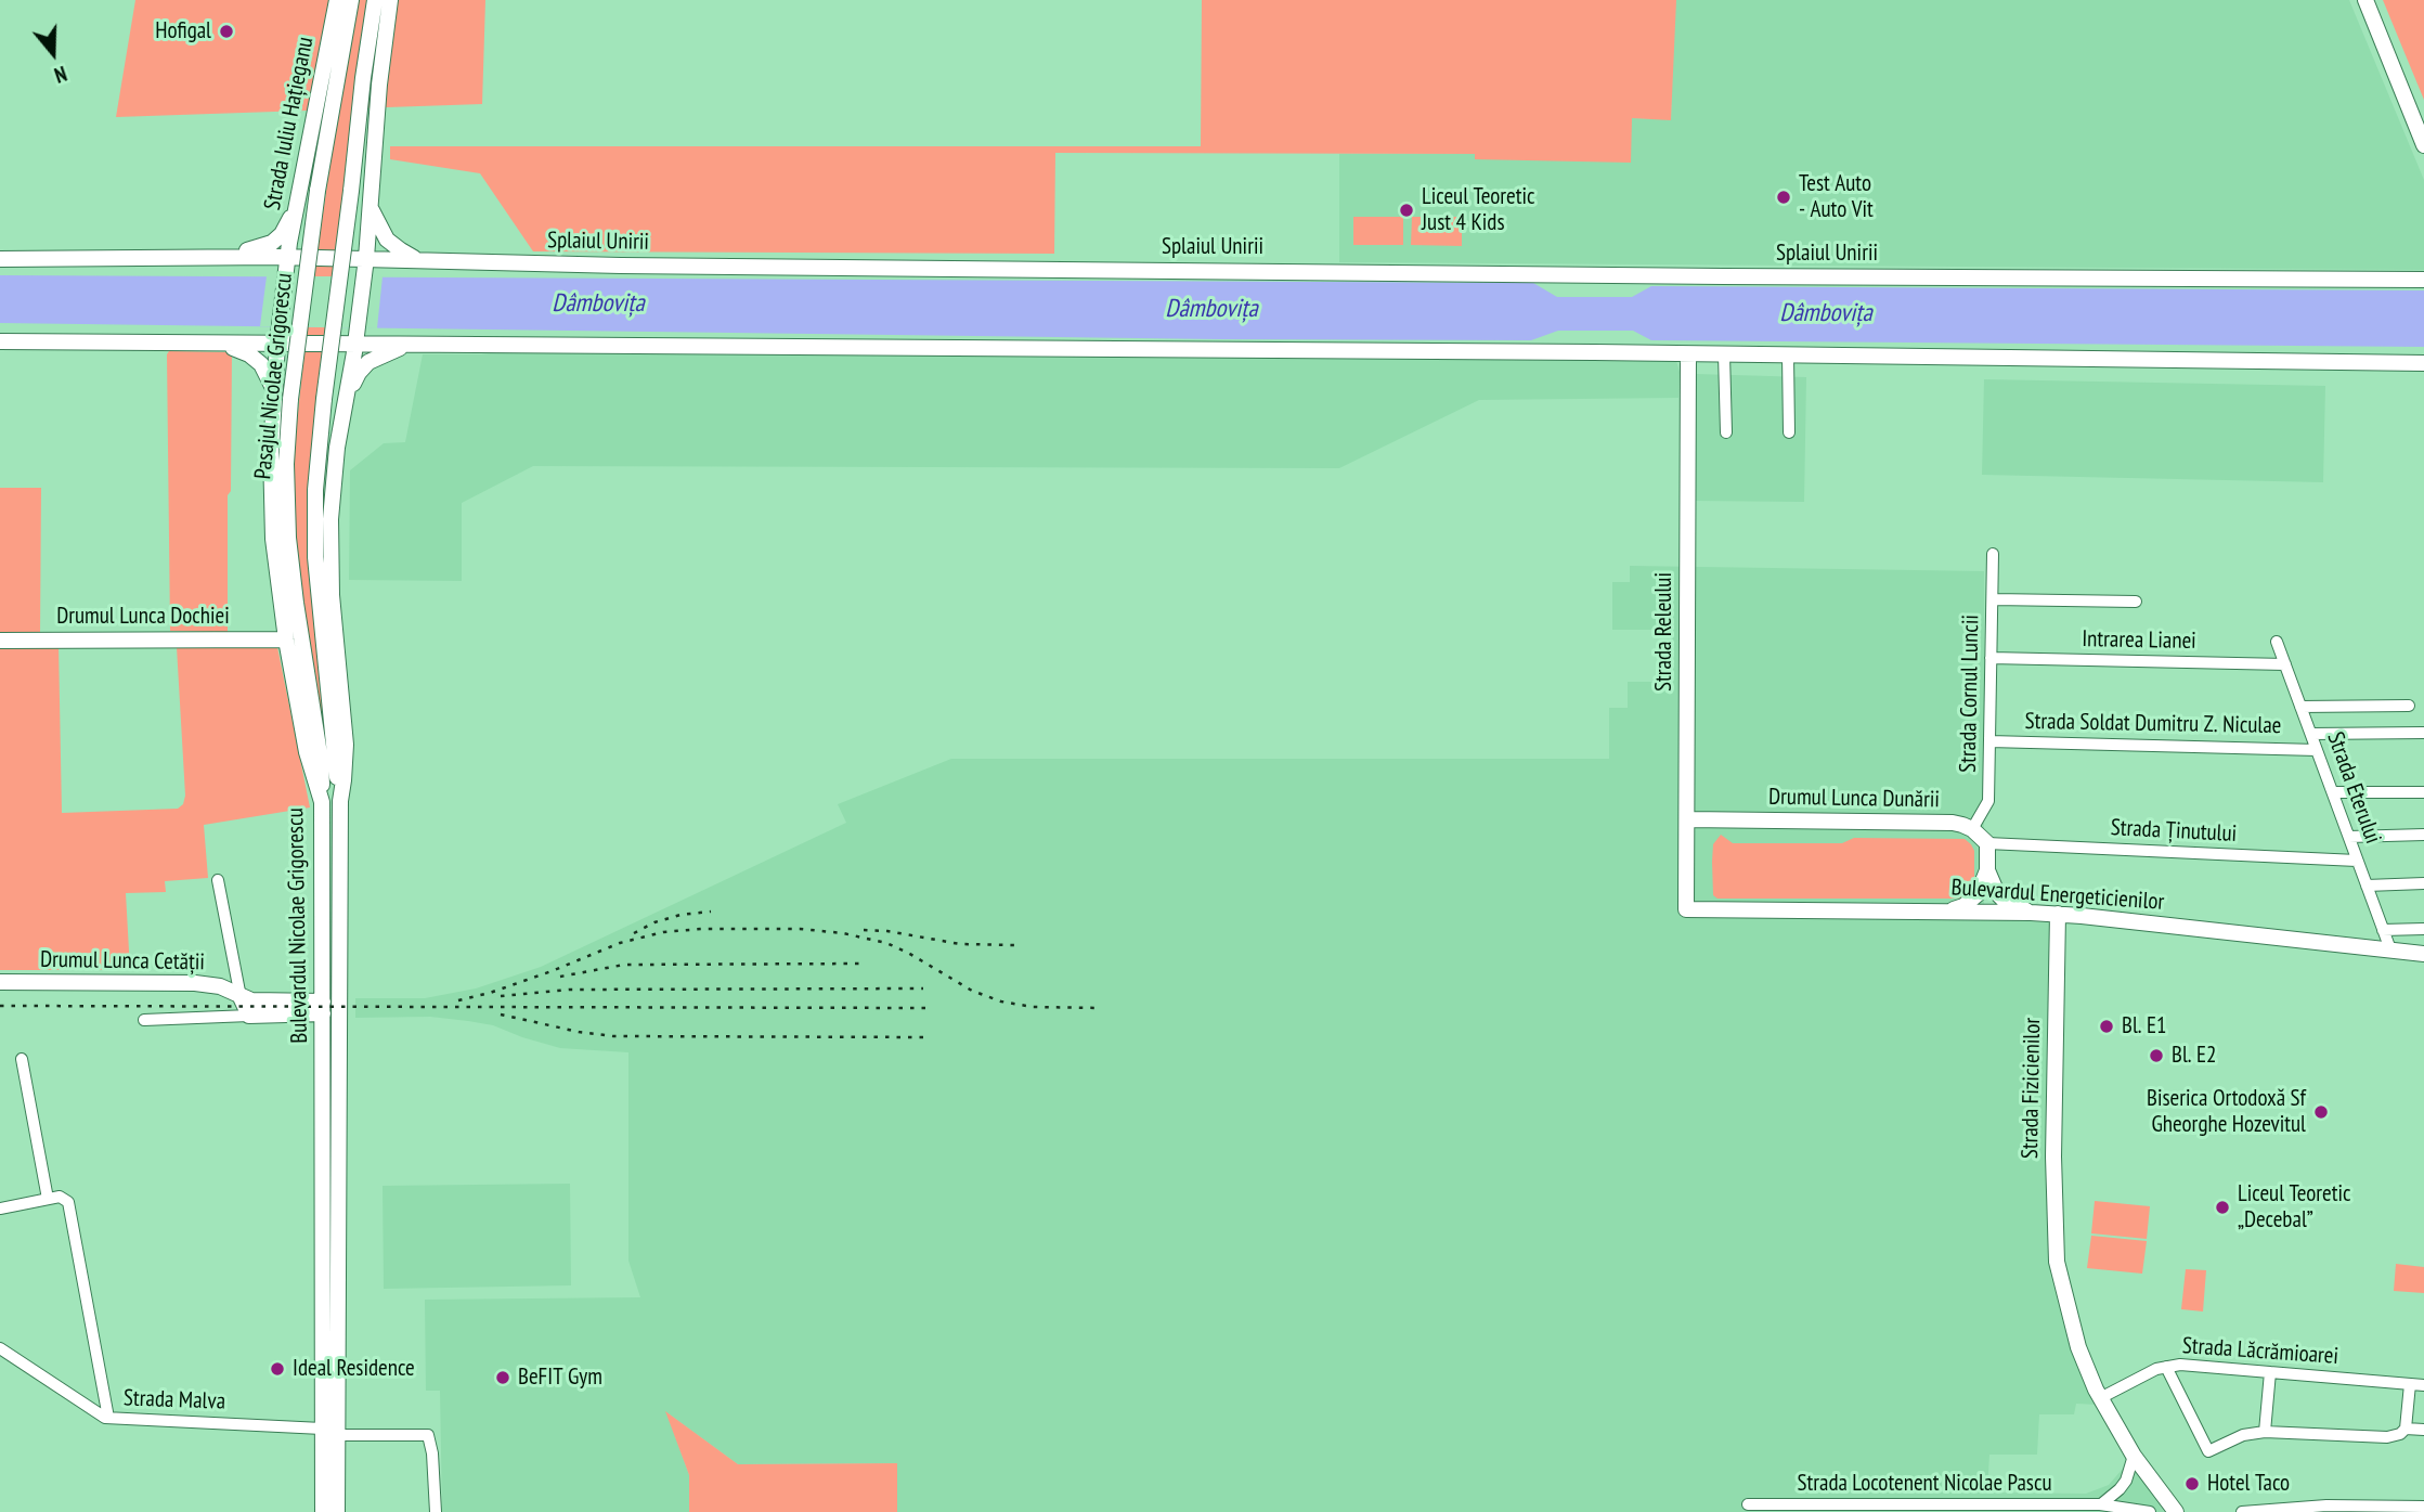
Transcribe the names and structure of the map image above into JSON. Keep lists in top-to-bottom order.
{
  "streets": {
    "main road": [
      "Strada Iuliu Hațieganu",
      "Splaiul Unirii",
      "Pasajul Nicolae Grigorescu",
      "Drumul Lunca Dochiei",
      "Strada Releului",
      "Drumul Lunca Dunării",
      "Bulevardul Energeticienilor",
      "Bulevardul Nicolae Grigorescu",
      "Drumul Lunca Cetății",
      "Strada Fizicienilor"
    ],
    "street": [
      "Intrarea Lianei",
      "Strada Cornul Luncii",
      "Strada Soldat Dumitru Z. Niculae",
      "Strada Eterului",
      "Strada Ținutului",
      "Strada Lăcrămioarei",
      "Strada Malva",
      "Strada Locotenent Nicolae Pascu"
    ]
  },
  "crossings": [
    ["Strada Iuliu Hațieganu", "Splaiul Unirii"],
    ["Strada Iuliu Hațieganu", "Bulevardul Nicolae Grigorescu"],
    ["Splaiul Unirii", "Bulevardul Nicolae Grigorescu"],
    ["Pasajul Nicolae Grigorescu", "Bulevardul Nicolae Grigorescu"],
    ["Drumul Lunca Dochiei", "Bulevardul Nicolae Grigorescu"],
    ["Strada Releului", "Drumul Lunca Dunării"],
    ["Strada Releului", "Bulevardul Energeticienilor"],
    ["Intrarea Lianei", "Strada Cornul Luncii"],
    ["Intrarea Lianei", "Strada Eterului"],
    ["Strada Cornul Luncii", "Strada Soldat Dumitru Z. Niculae"],
    ["Strada Cornul Luncii", "Drumul Lunca Dunării"],
    ["Strada Soldat Dumitru Z. Niculae", "Strada Eterului"],
    ["Strada Eterului", "Strada Ținutului"],
    ["Strada Eterului", "Bulevardul Energeticienilor"],
    ["Bulevardul Energeticienilor", "Strada Fizicienilor"],
    ["Bulevardul Nicolae Grigorescu", "Drumul Lunca Cetății"],
    ["Bulevardul Nicolae Grigorescu", "Strada Malva"],
    ["Strada Fizicienilor", "Strada Lăcrămioarei"]
  ],
  "water": ["Dâmbovița"],
  "places": [
    "Hofigal",
    "Test Auto - Auto Vit",
    "Liceul Teoretic Just 4 Kids",
    "Bl. E1",
    "Bl. E2",
    "Biserica Ortodoxă Sf Gheorghe Hozevitul",
    "Liceul Teoretic „Decebal”",
    "Ideal Residence",
    "BeFIT Gym",
    "Hotel Taco"
  ],
  "north": "bottom"
}
